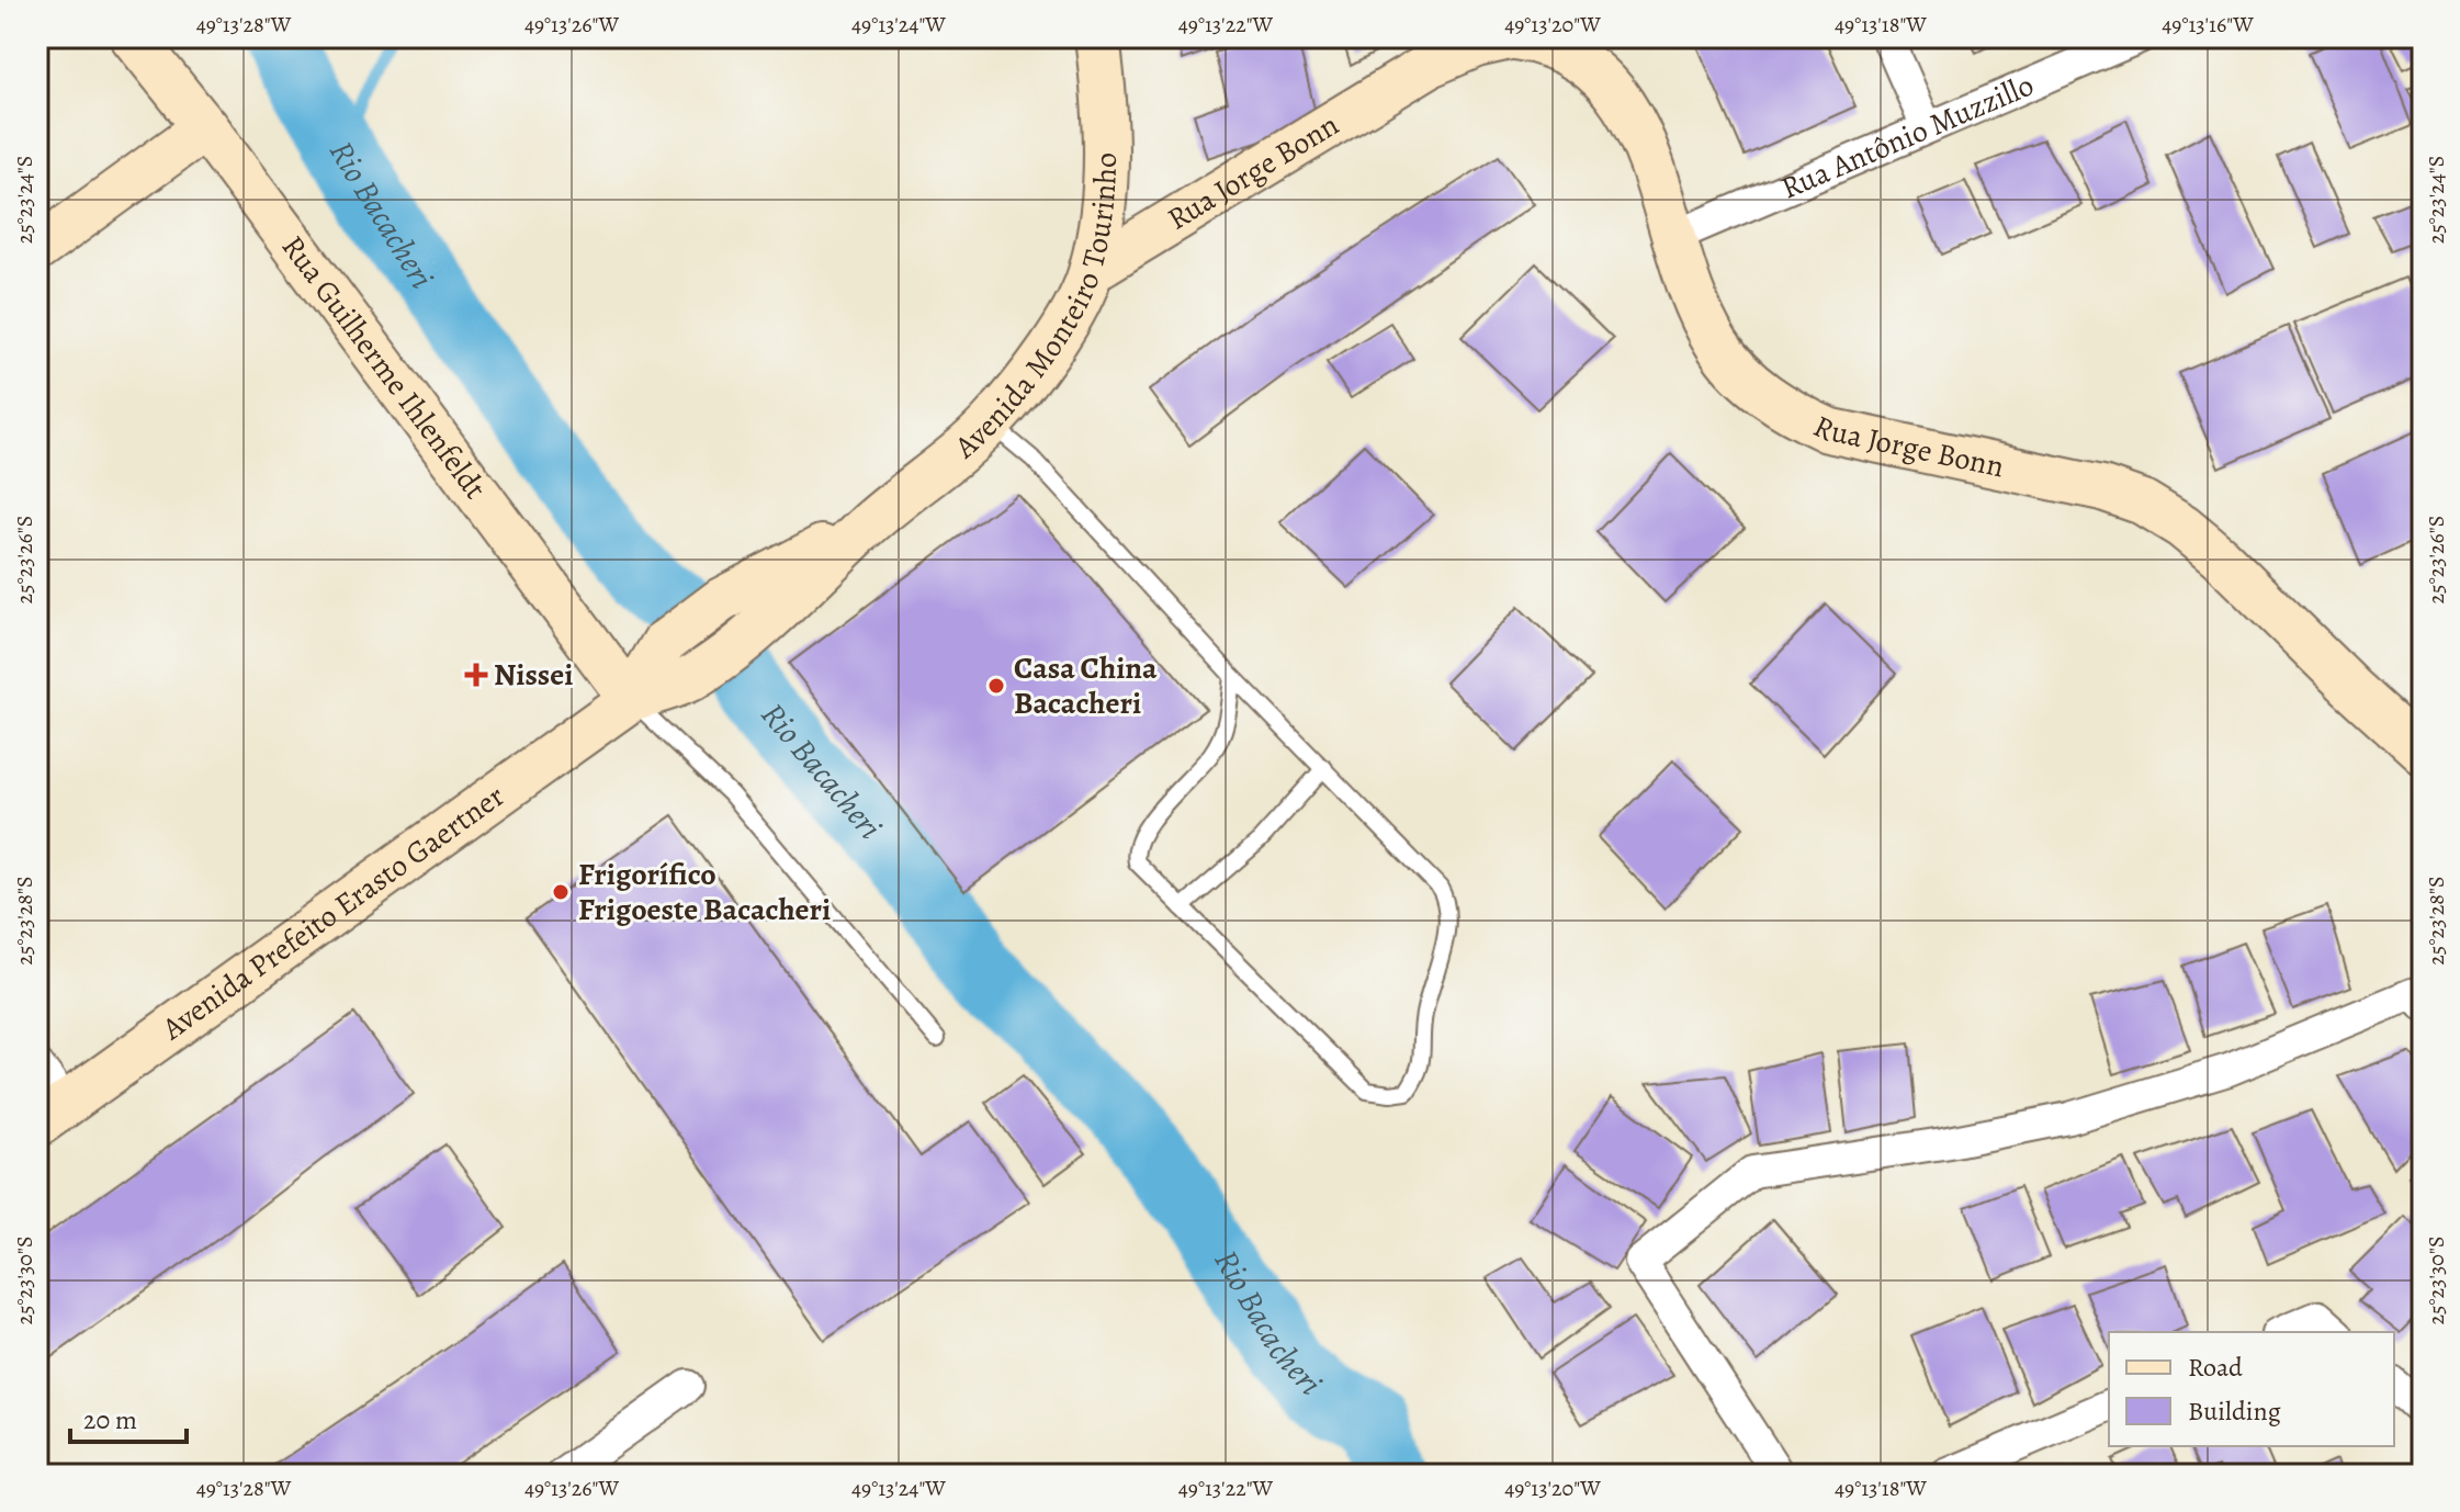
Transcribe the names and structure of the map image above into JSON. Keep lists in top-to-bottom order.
{
  "streets": {
    "main road": [
      "Rua Jorge Bonn",
      "Avenida Monteiro Tourinho",
      "Rua Guilherme Ihlenfeldt",
      "Avenida Prefeito Erasto Gaertner"
    ],
    "street": ["Rua Antônio Muzzillo"]
  },
  "crossings": [
    ["Rua Antônio Muzzillo", "Rua Jorge Bonn"],
    ["Rua Jorge Bonn", "Avenida Monteiro Tourinho"],
    ["Avenida Monteiro Tourinho", "Rua Guilherme Ihlenfeldt"],
    ["Avenida Monteiro Tourinho", "Avenida Prefeito Erasto Gaertner"],
    ["Rua Guilherme Ihlenfeldt", "Avenida Prefeito Erasto Gaertner"]
  ],
  "water": ["Rio Bacacheri"],
  "places": {
    "health": ["Nissei"],
    "other": ["Casa China Bacacheri", "Frigorífico Frigoeste Bacacheri"]
  },
  "legend": ["Road", "Building"],
  "scale_bar": "20 m",
  "coordinates": [
    "49°13'28\"W",
    "49°13'26\"W",
    "49°13'24\"W",
    "49°13'22\"W",
    "49°13'20\"W",
    "49°13'18\"W",
    "49°13'16\"W",
    "25°23'24\"S",
    "25°23'26\"S",
    "25°23'28\"S",
    "25°23'30\"S"
  ]
}
